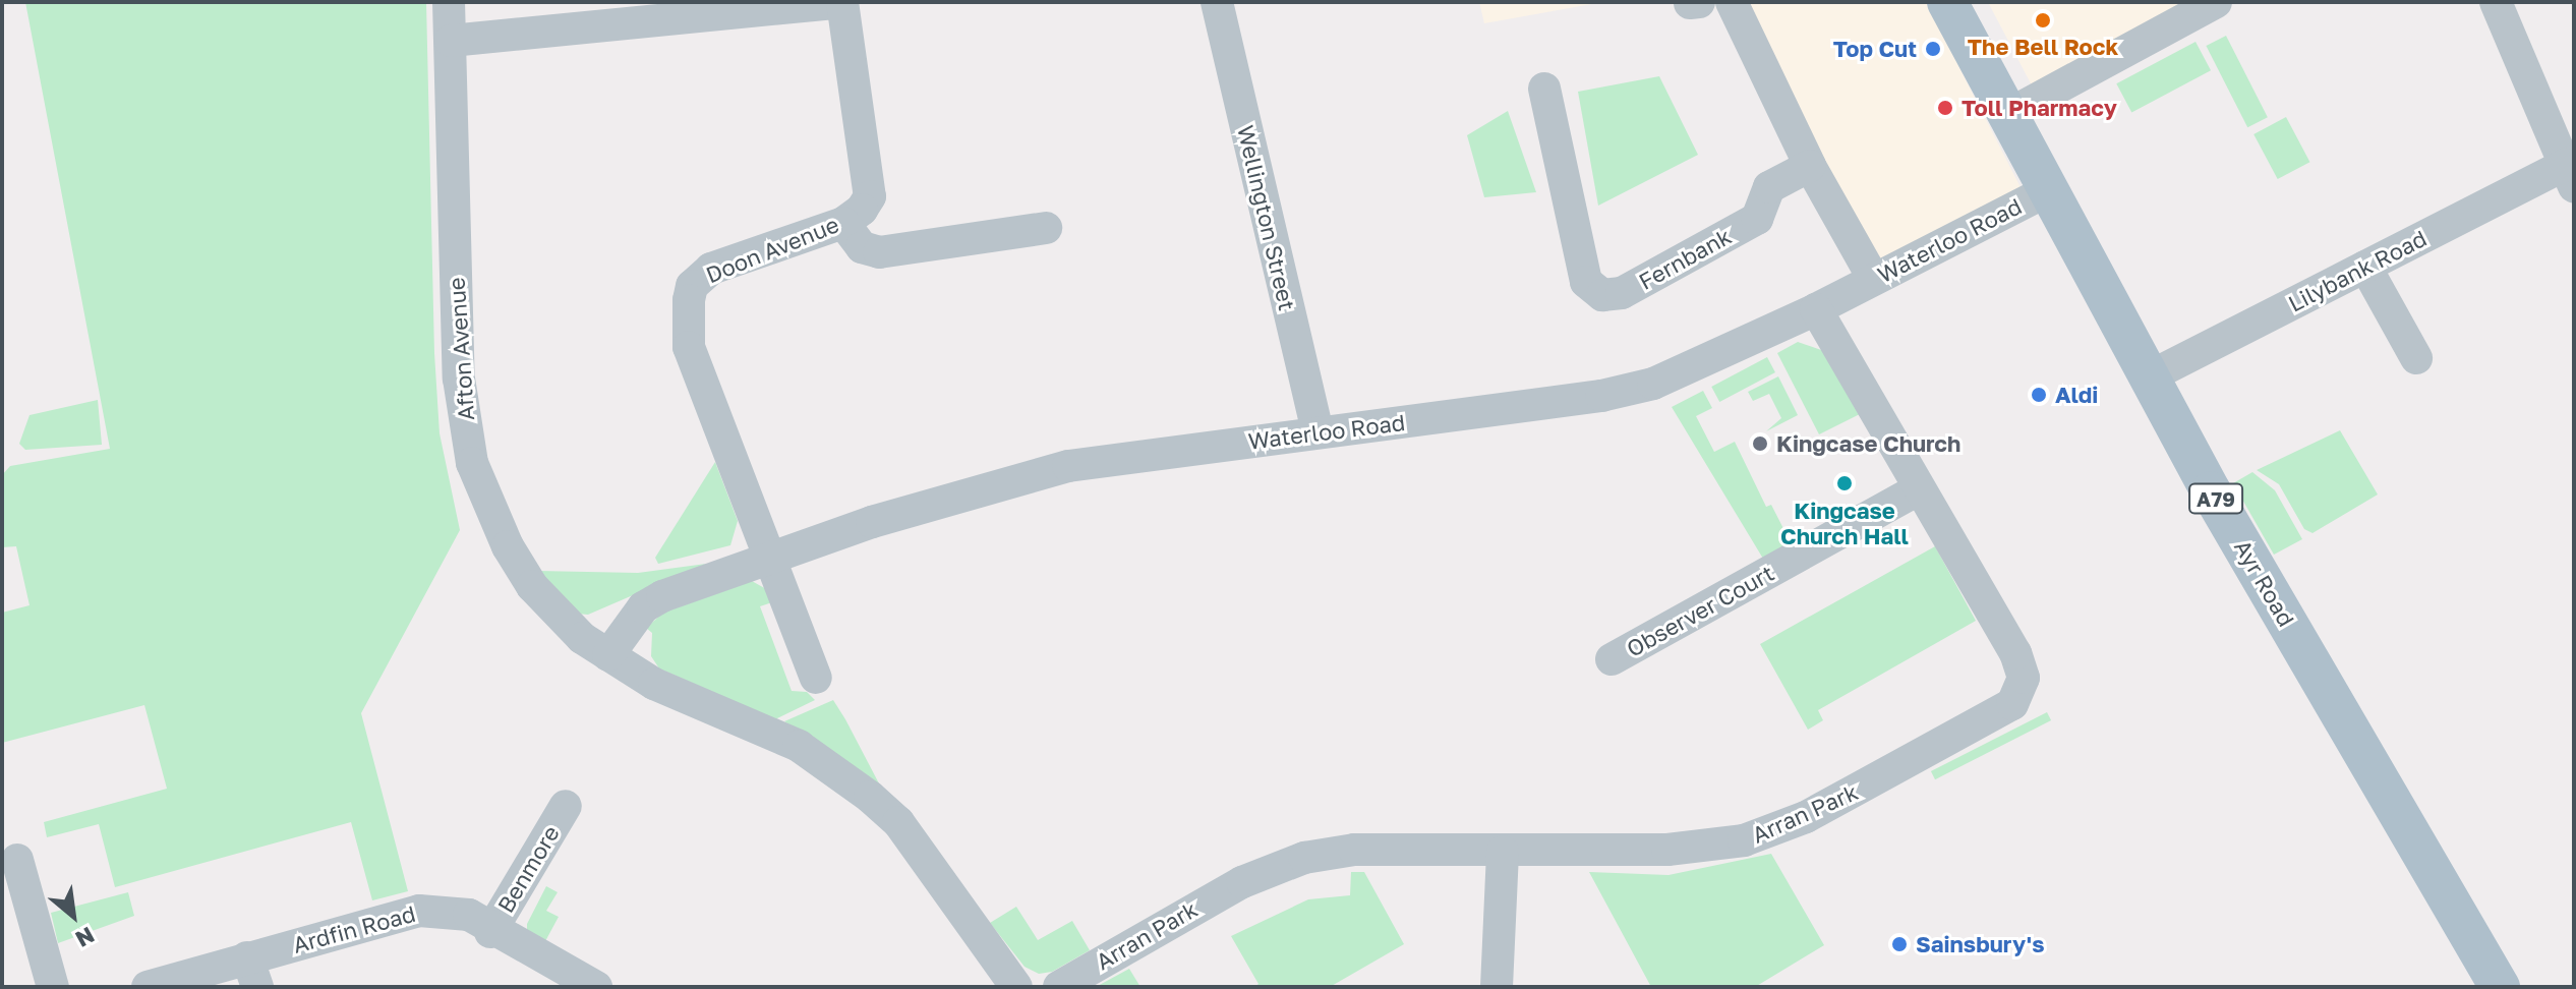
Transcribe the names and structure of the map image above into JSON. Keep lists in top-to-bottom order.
{
  "streets": {
    "main road": ["A79", "Ayr Road"],
    "street": [
      "Wellington Street",
      "Waterloo Road",
      "Doon Avenue",
      "Fernbank",
      "Lilybank Road",
      "Afton Avenue",
      "Observer Court",
      "Arran Park",
      "Benmore",
      "Ardfin Road"
    ]
  },
  "crossings": [
    ["Wellington Street", "Waterloo Road"],
    ["Waterloo Road", "Doon Avenue"],
    ["Waterloo Road", "Afton Avenue"],
    ["Waterloo Road", "Ayr Road"],
    ["Waterloo Road", "Arran Park"],
    ["Doon Avenue", "Afton Avenue"],
    ["Lilybank Road", "Ayr Road"],
    ["Observer Court", "Arran Park"],
    ["Benmore", "Ardfin Road"]
  ],
  "places": [
    "The Bell Rock",
    "Top Cut",
    "Toll Pharmacy",
    "Aldi",
    "Kingcase Church",
    "Kingcase Church Hall",
    "Sainsbury's"
  ],
  "north": "bottom right"
}
